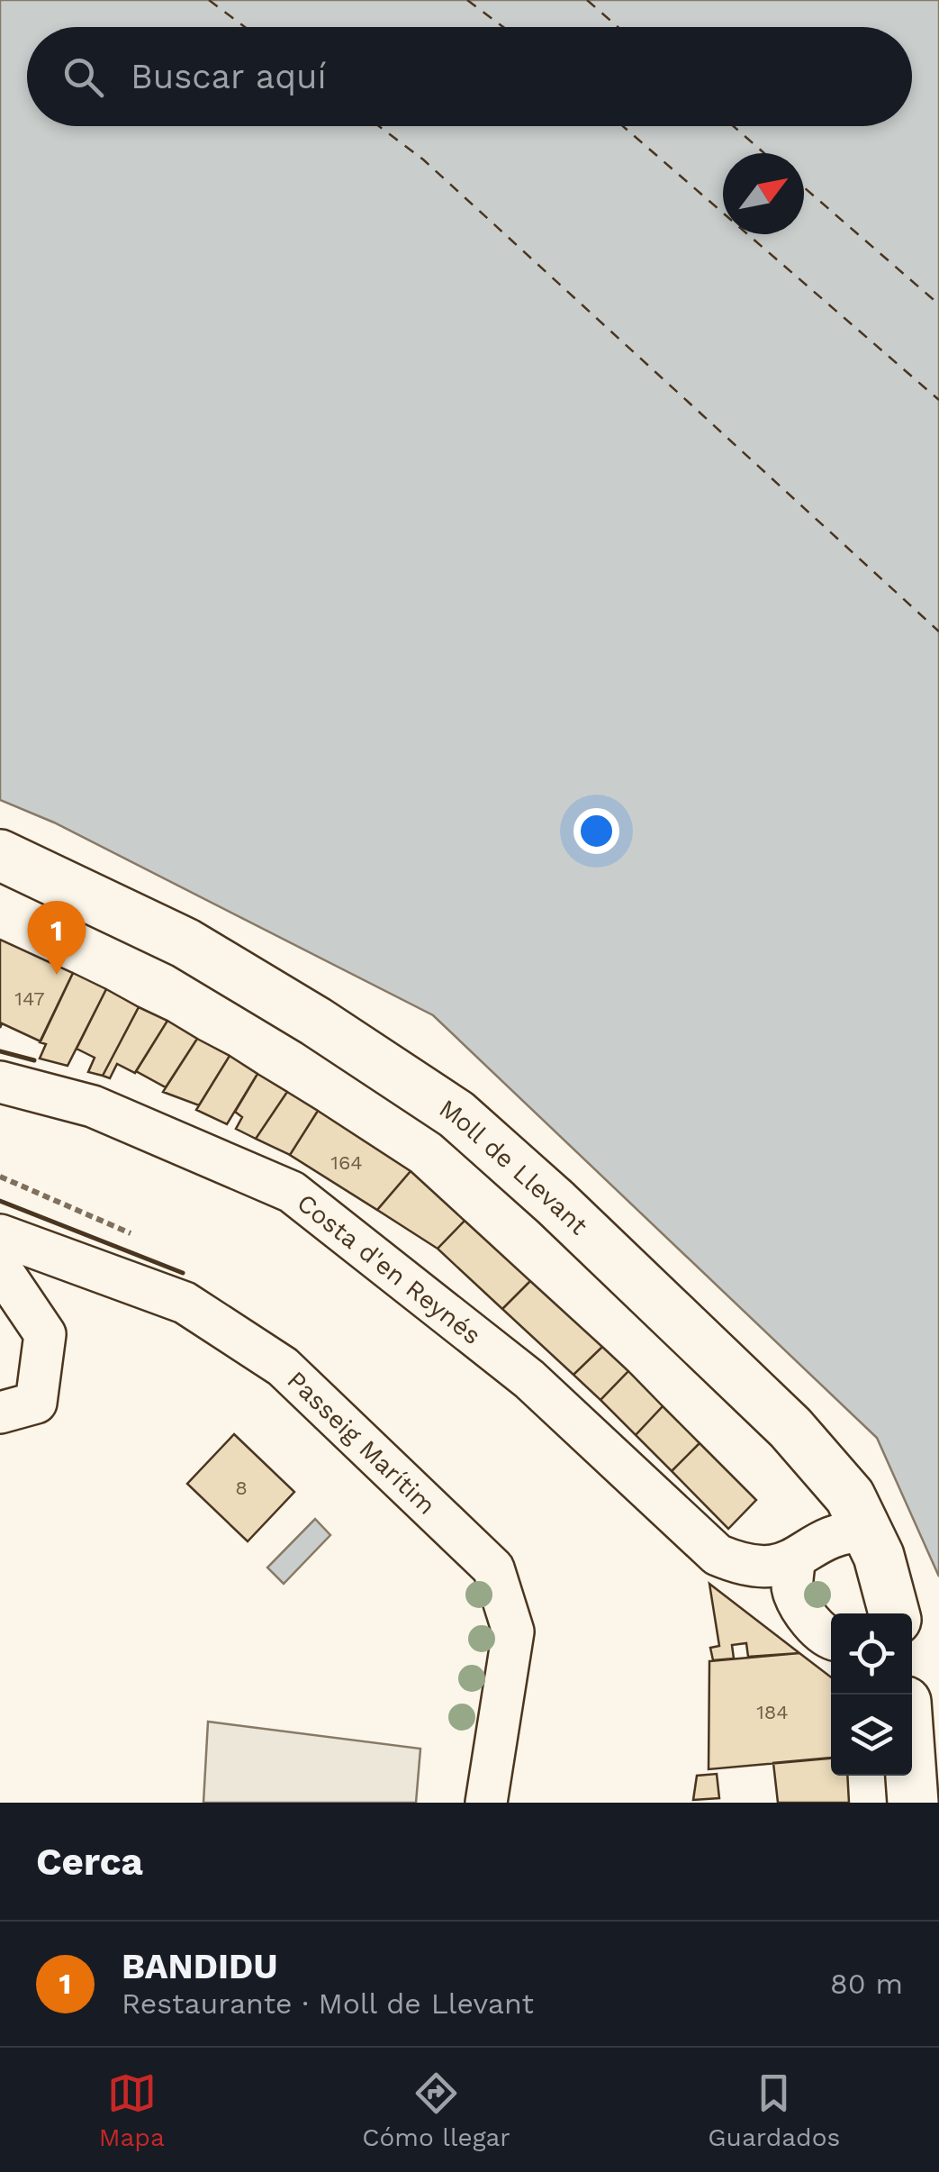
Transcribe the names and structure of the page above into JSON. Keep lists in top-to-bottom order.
{
  "streets": {
    "street": ["Moll de Llevant", "Costa d'en Reynés", "Passeig Marítim"]
  },
  "house_numbers": [
    "147",
    "164",
    "8",
    "184"
  ],
  "north": "top right",
  "page": {
    "search": "Buscar aquí",
    "pins": "1",
    "heading": "Cerca",
    "list": [
      {
        "mark": "1",
        "name": "BANDIDU",
        "note": "Restaurante · Moll de Llevant",
        "value": "80 m"
      }
    ],
    "nav": ["Mapa", "Cómo llegar", "Guardados"]
  }
}
